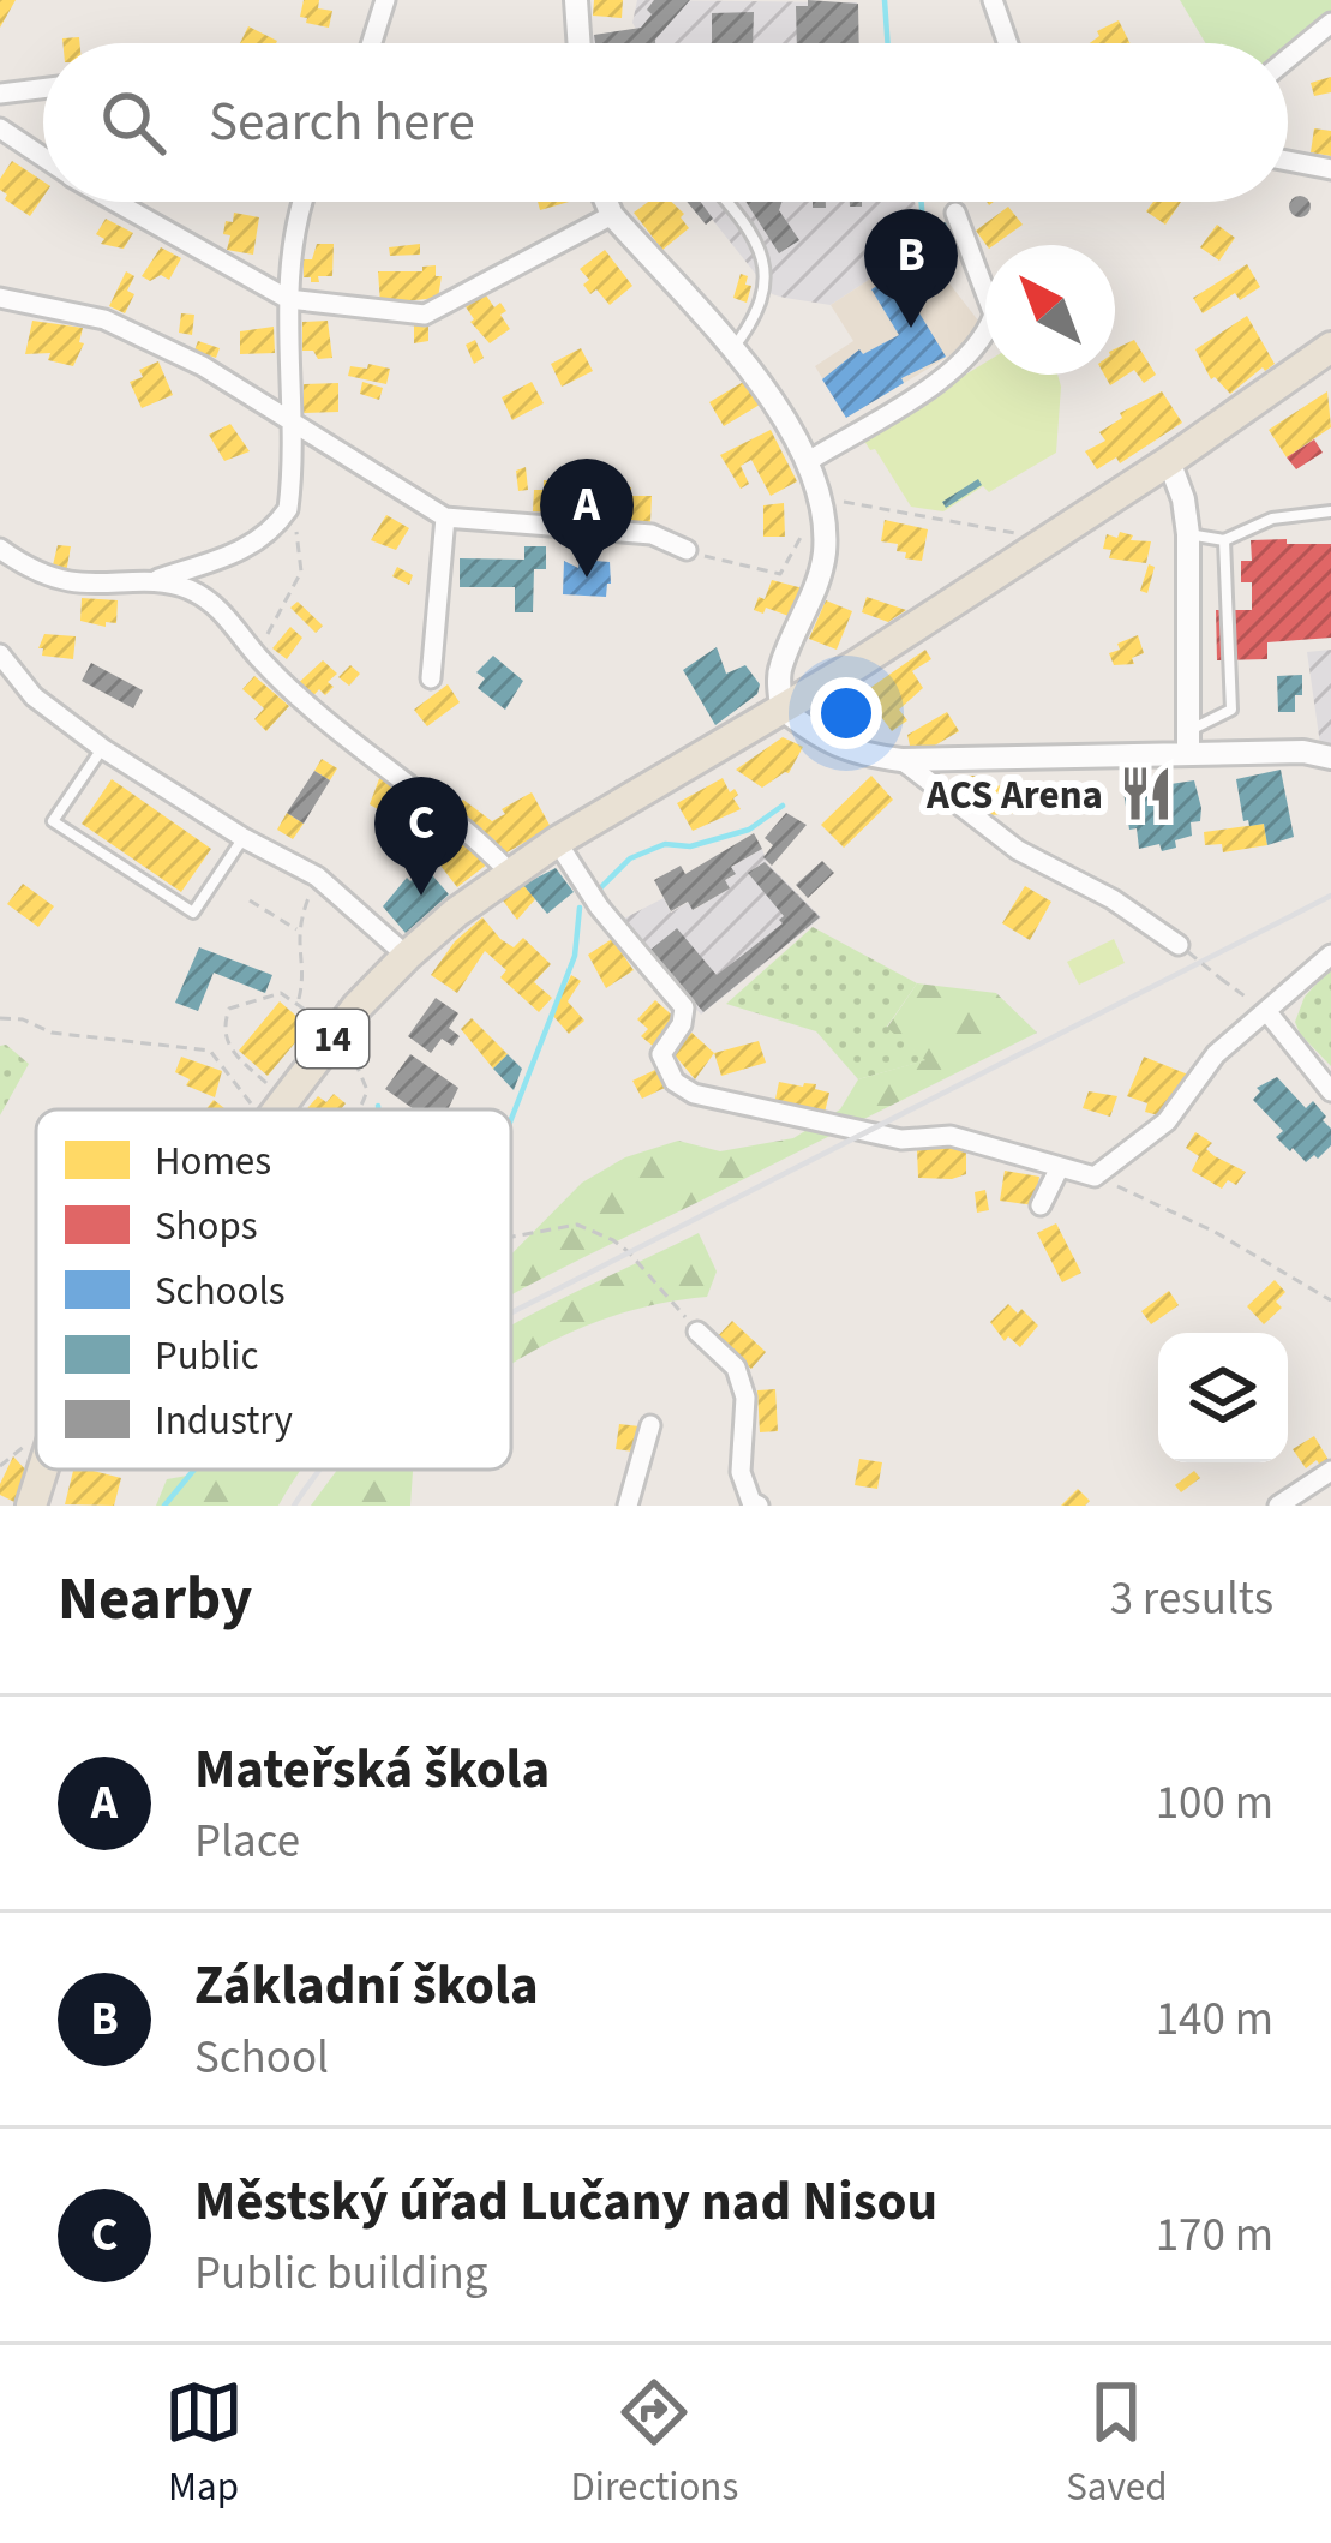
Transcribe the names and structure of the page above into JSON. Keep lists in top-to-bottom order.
{
  "streets": {
    "main road": ["14"]
  },
  "places": {
    "restaurant": ["ACS Arena"]
  },
  "legend": [
    "Homes",
    "Shops",
    "Schools",
    "Public",
    "Industry"
  ],
  "north": "top left",
  "page": {
    "search": "Search here",
    "pins": ["B", "A", "C"],
    "heading": ["Nearby", "3 results"],
    "list": [
      {
        "mark": "A",
        "name": "Mateřská škola",
        "note": "Place",
        "value": "100 m"
      },
      {
        "mark": "B",
        "name": "Základní škola",
        "note": "School",
        "value": "140 m"
      },
      {
        "mark": "C",
        "name": "Městský úřad Lučany nad Nisou",
        "note": "Public building",
        "value": "170 m"
      }
    ],
    "nav": ["Map", "Directions", "Saved"]
  }
}
